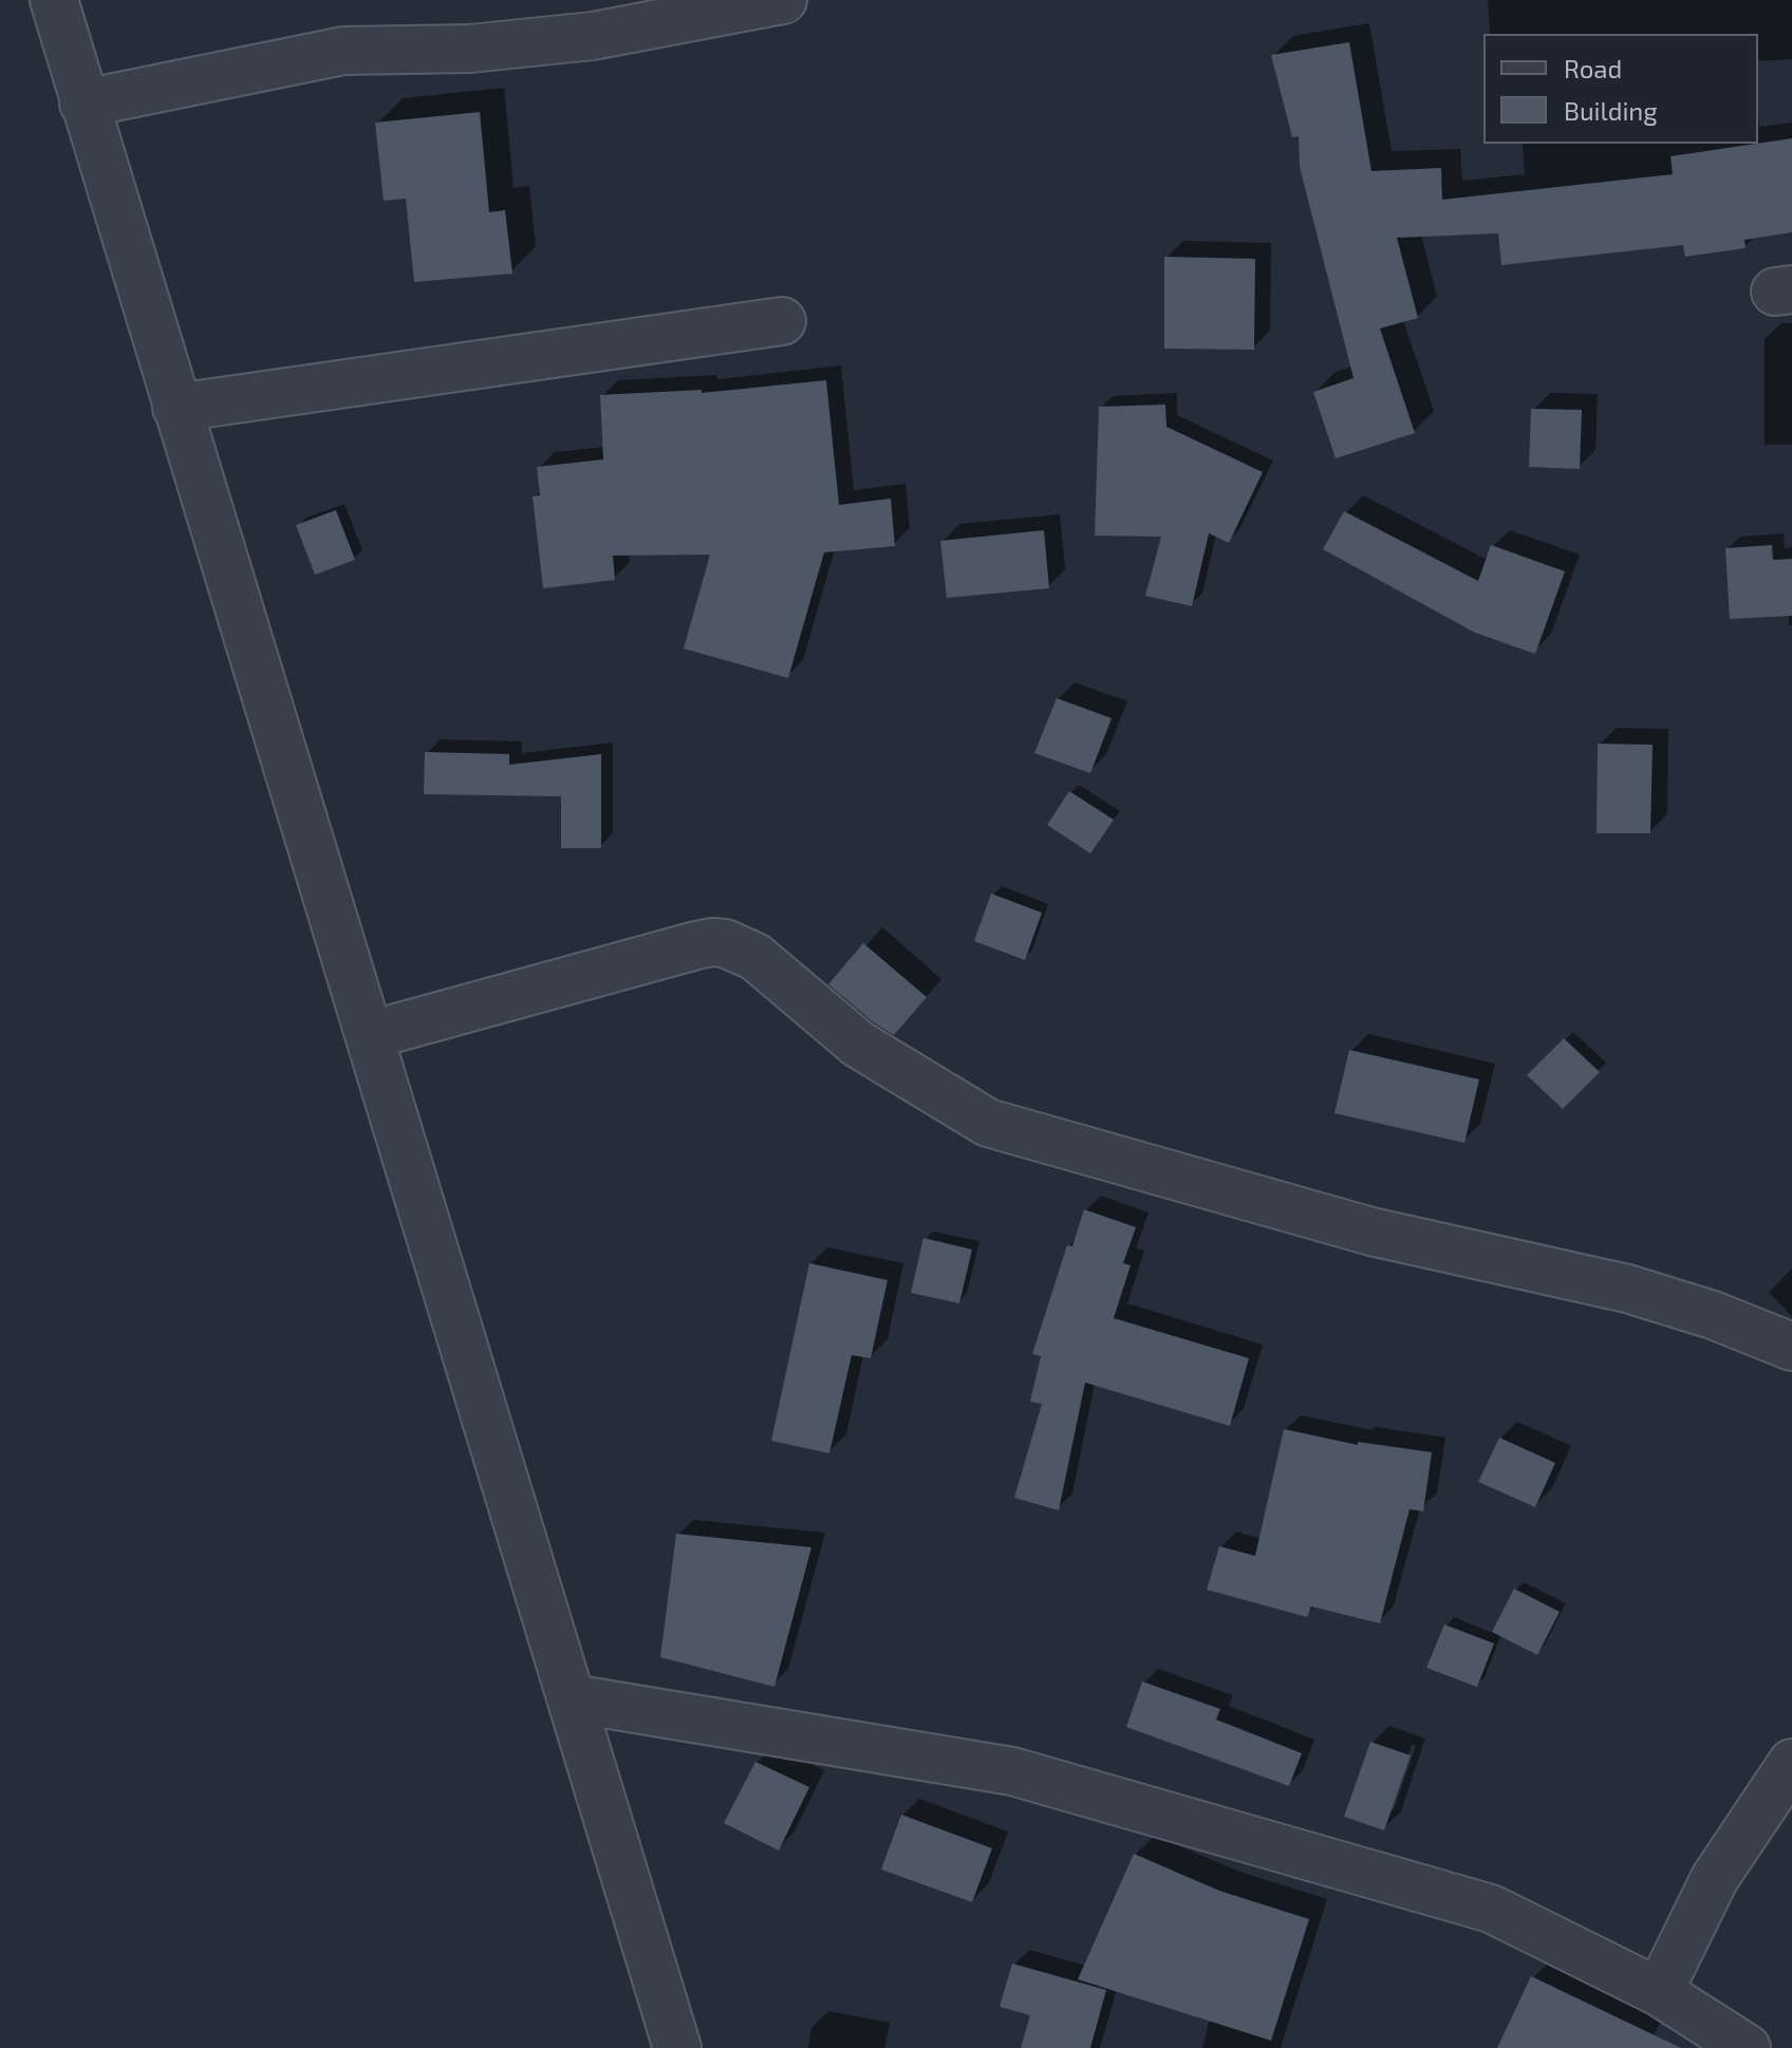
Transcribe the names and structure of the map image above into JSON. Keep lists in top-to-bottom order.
{
  "legend": ["Road", "Building"]
}
